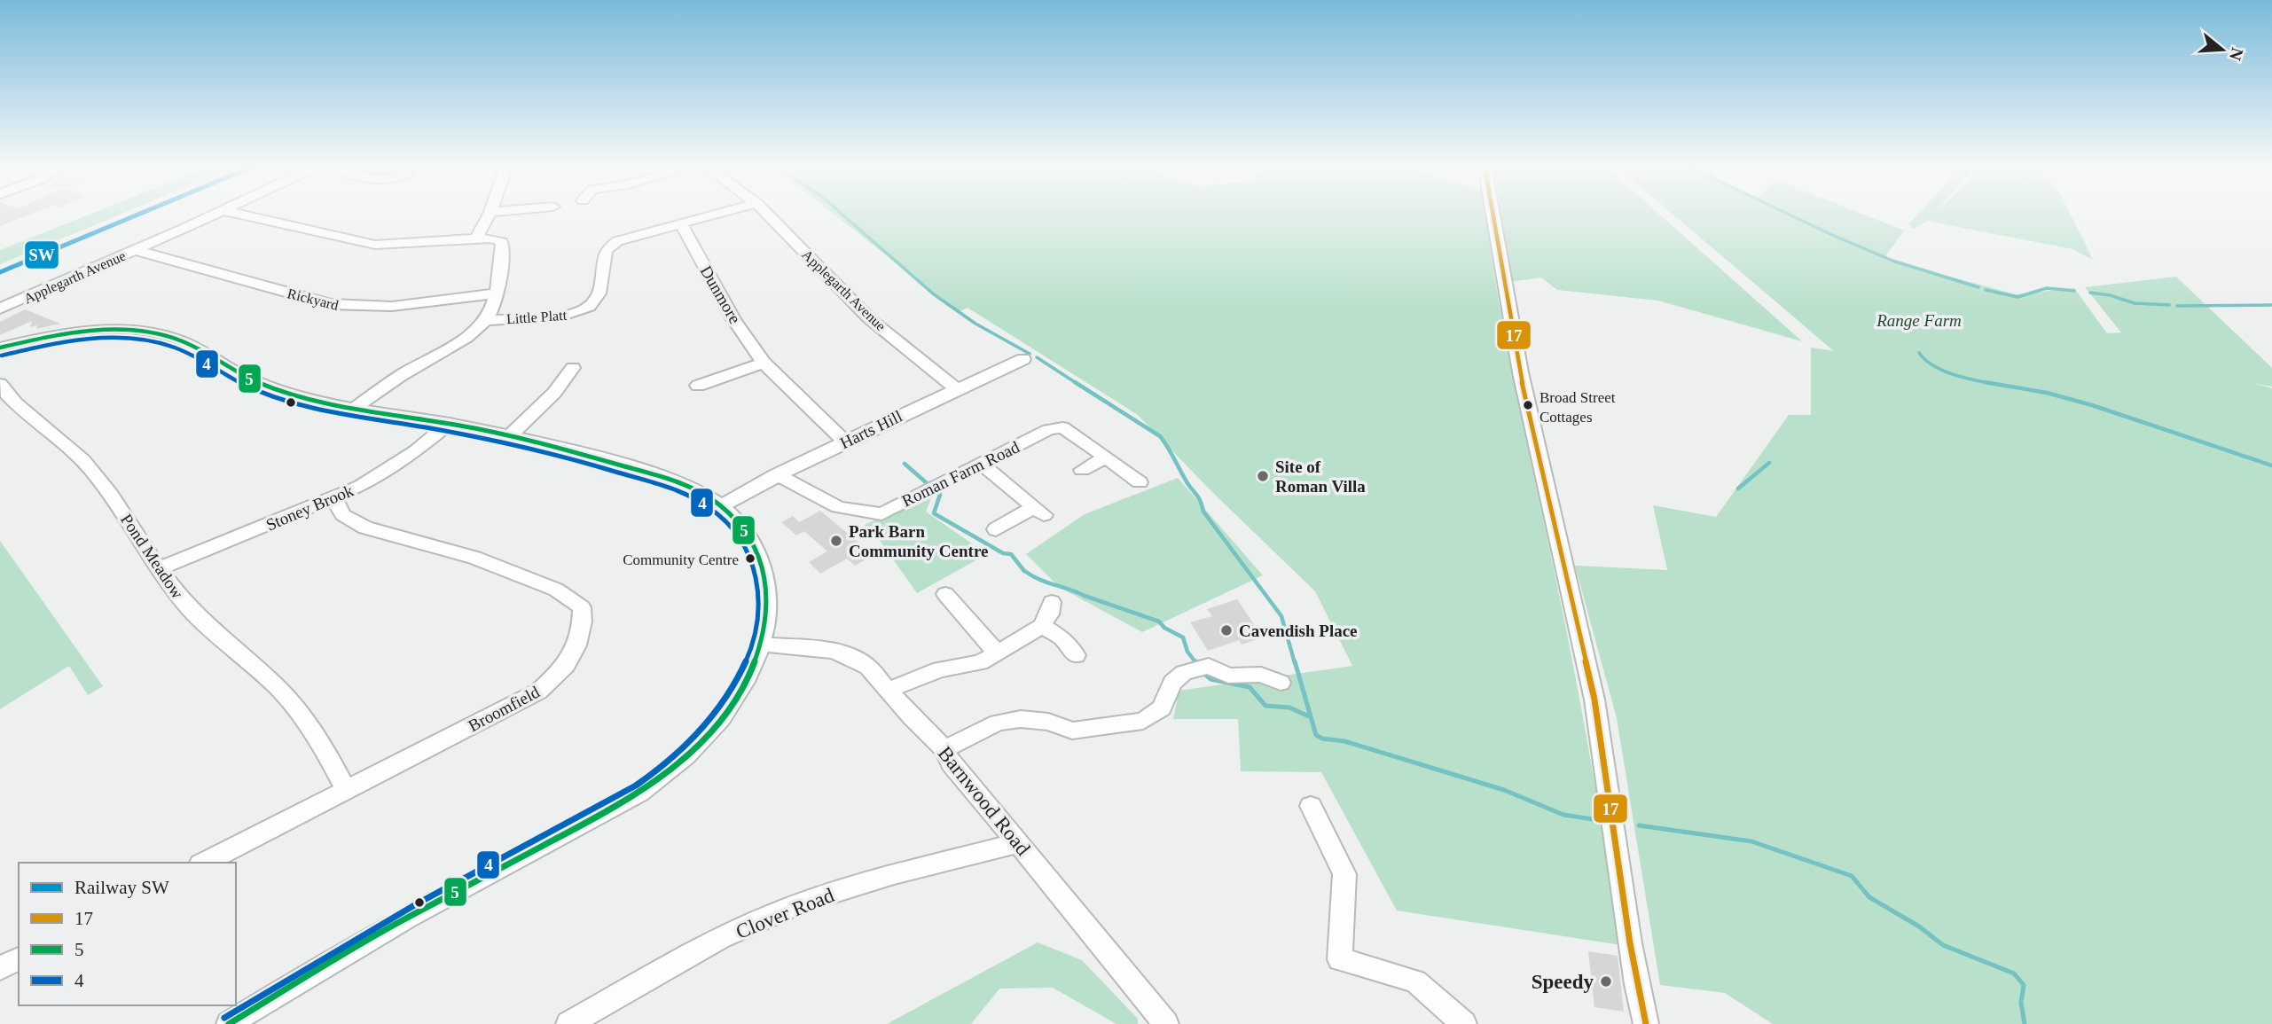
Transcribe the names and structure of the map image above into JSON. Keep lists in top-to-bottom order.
{
  "streets": {
    "street": [
      "Applegarth Avenue",
      "Dunmore",
      "Rickyard",
      "Little Platt",
      "Harts Hill",
      "Roman Farm Road",
      "Stoney Brook",
      "Pond Meadow",
      "Broomfield",
      "Barnwood Road",
      "Clover Road"
    ]
  },
  "crossings": [
    ["Applegarth Avenue", "Rickyard"],
    ["Applegarth Avenue", "Harts Hill"],
    ["Dunmore", "Little Platt"],
    ["Dunmore", "Harts Hill"],
    ["Harts Hill", "Roman Farm Road"],
    ["Stoney Brook", "Pond Meadow"],
    ["Stoney Brook", "Broomfield"],
    ["Pond Meadow", "Broomfield"],
    ["Barnwood Road", "Clover Road"]
  ],
  "parks": ["Range Farm"],
  "places": [
    "Broad Street Cottages",
    "Site of Roman Villa",
    "Park Barn Community Centre",
    "Community Centre",
    "Cavendish Place",
    "Speedy"
  ],
  "lines": [
    "rail line SW",
    "transit line 17",
    "transit line 5",
    "transit line 4"
  ],
  "legend": [
    "Railway SW",
    "17",
    "5",
    "4"
  ],
  "north": "right"
}
